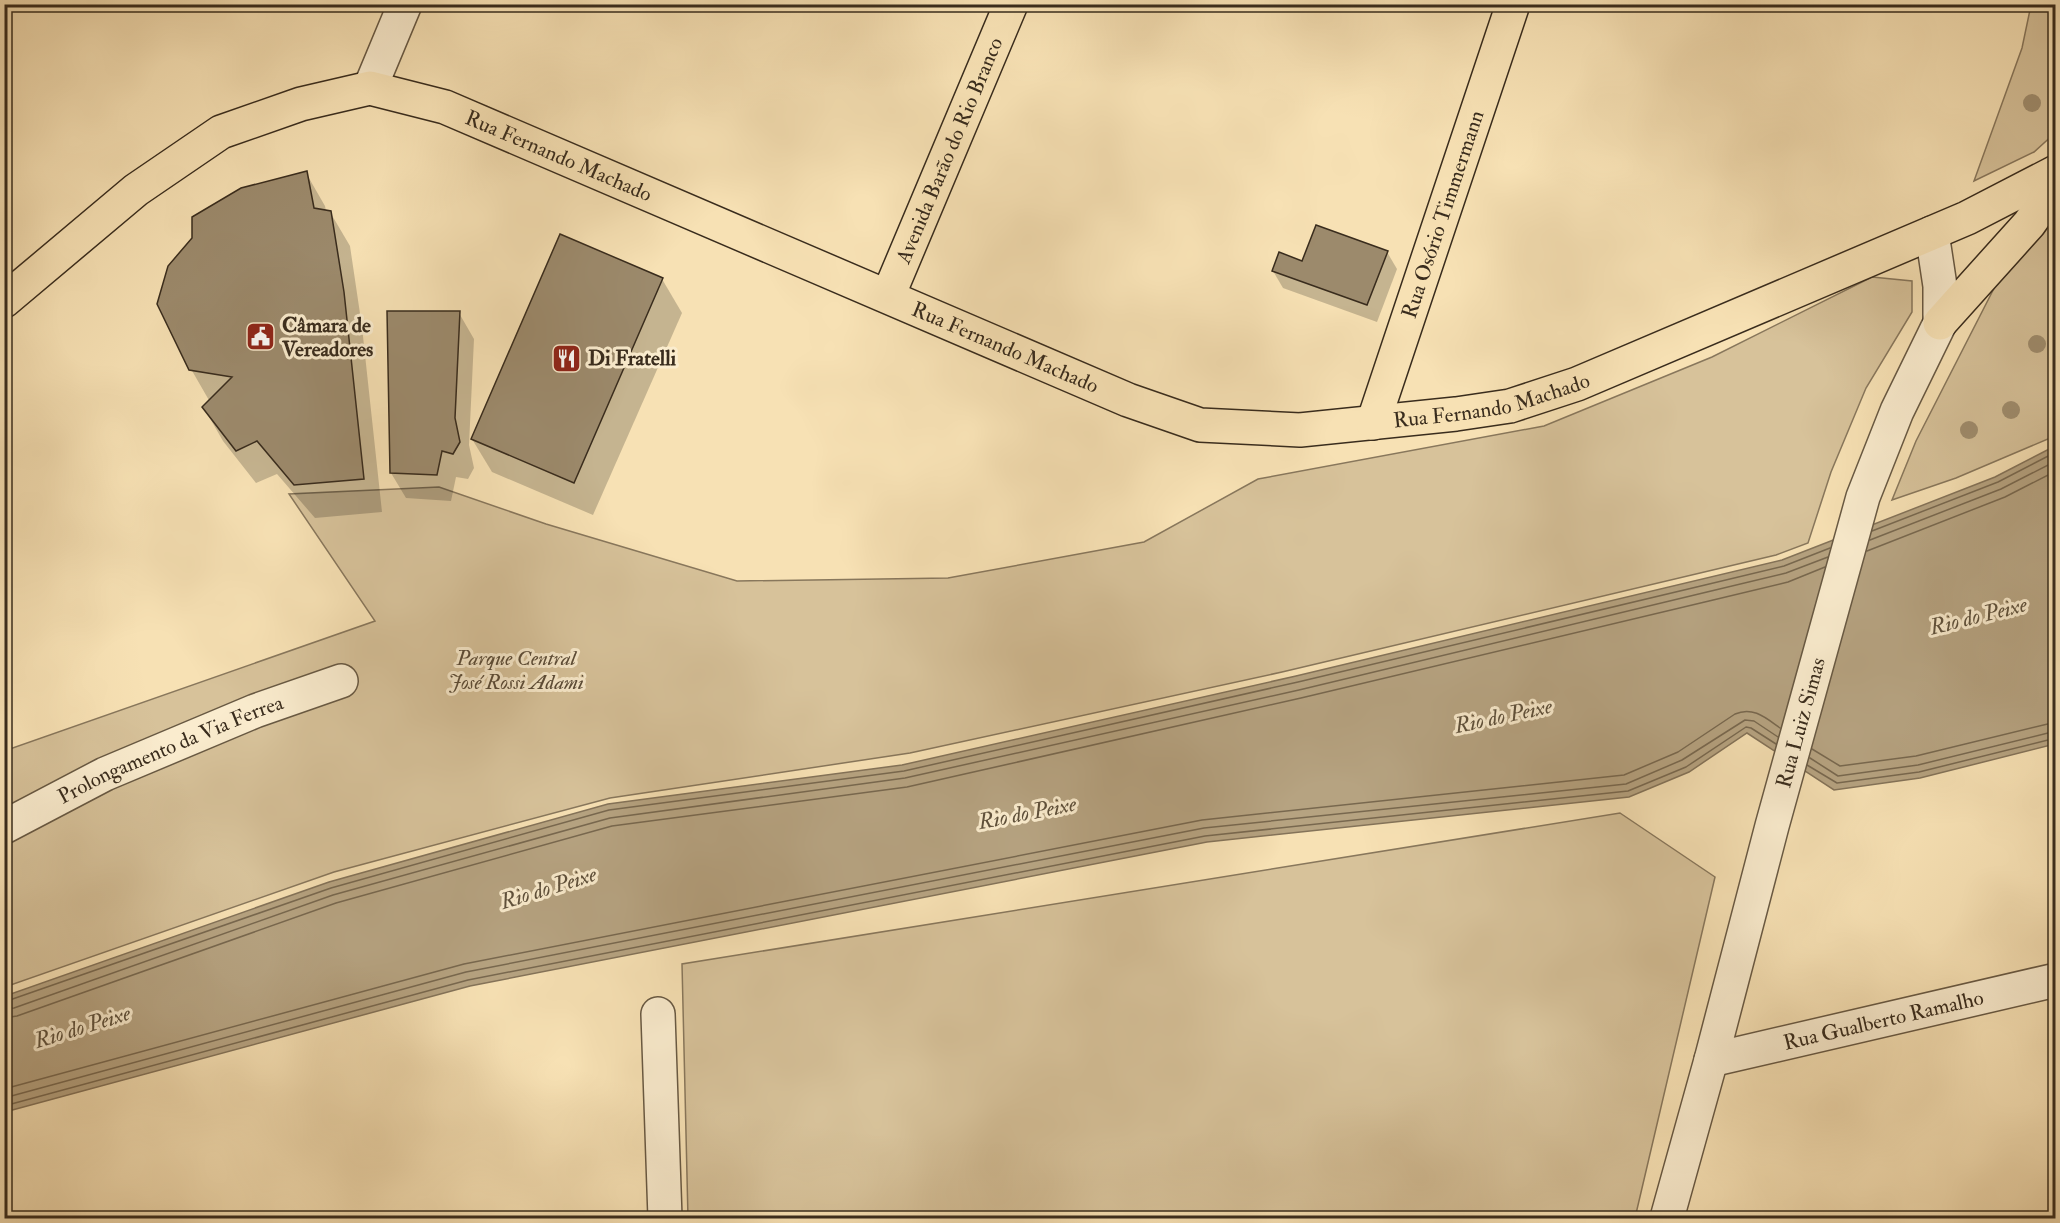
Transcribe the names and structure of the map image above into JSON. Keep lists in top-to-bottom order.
{
  "streets": {
    "main road": ["Avenida Barão do Rio Branco", "Rua Fernando Machado", "Rua Osório Timmermann"],
    "street": ["Rua Luiz Simas", "Prolongamento da Via Ferrea", "Rua Gualberto Ramalho"]
  },
  "crossings": [
    ["Avenida Barão do Rio Branco", "Rua Fernando Machado"],
    ["Rua Fernando Machado", "Rua Osório Timmermann"],
    ["Rua Fernando Machado", "Rua Luiz Simas"],
    ["Rua Luiz Simas", "Rua Gualberto Ramalho"]
  ],
  "water": ["Rio do Peixe"],
  "parks": ["Parque Central José Rossi Adami"],
  "places": {
    "public building": ["Câmara de Vereadores"],
    "restaurant": ["Di Fratelli"]
  }
}
